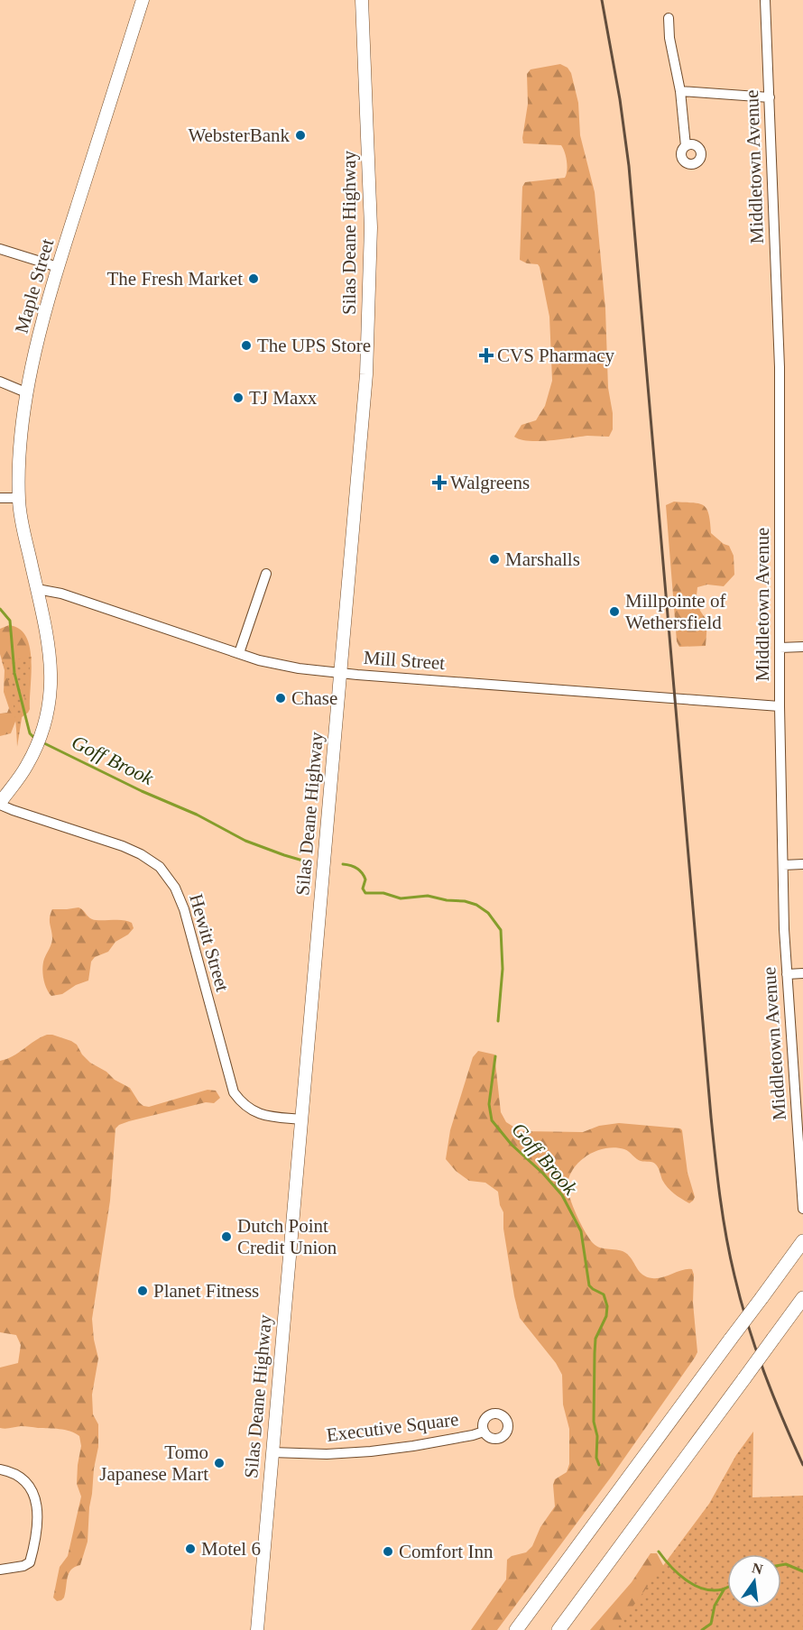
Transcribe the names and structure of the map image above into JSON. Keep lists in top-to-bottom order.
{
  "streets": {
    "main road": ["Silas Deane Highway", "Maple Street"],
    "street": [
      "Middletown Avenue",
      "Mill Street",
      "Hewitt Street",
      "Executive Square"
    ]
  },
  "crossings": [
    ["Middletown Avenue", "Mill Street"],
    ["Silas Deane Highway", "Mill Street"],
    ["Silas Deane Highway", "Hewitt Street"],
    ["Silas Deane Highway", "Executive Square"],
    ["Maple Street", "Mill Street"],
    ["Maple Street", "Hewitt Street"]
  ],
  "water": ["Goff Brook"],
  "places": {
    "other": [
      "WebsterBank",
      "The Fresh Market",
      "The UPS Store",
      "TJ Maxx",
      "Marshalls",
      "Millpointe of Wethersfield",
      "Chase",
      "Dutch Point Credit Union",
      "Planet Fitness",
      "Tomo Japanese Mart",
      "Motel 6",
      "Comfort Inn"
    ],
    "health": ["CVS Pharmacy", "Walgreens"]
  },
  "north": "top"
}
